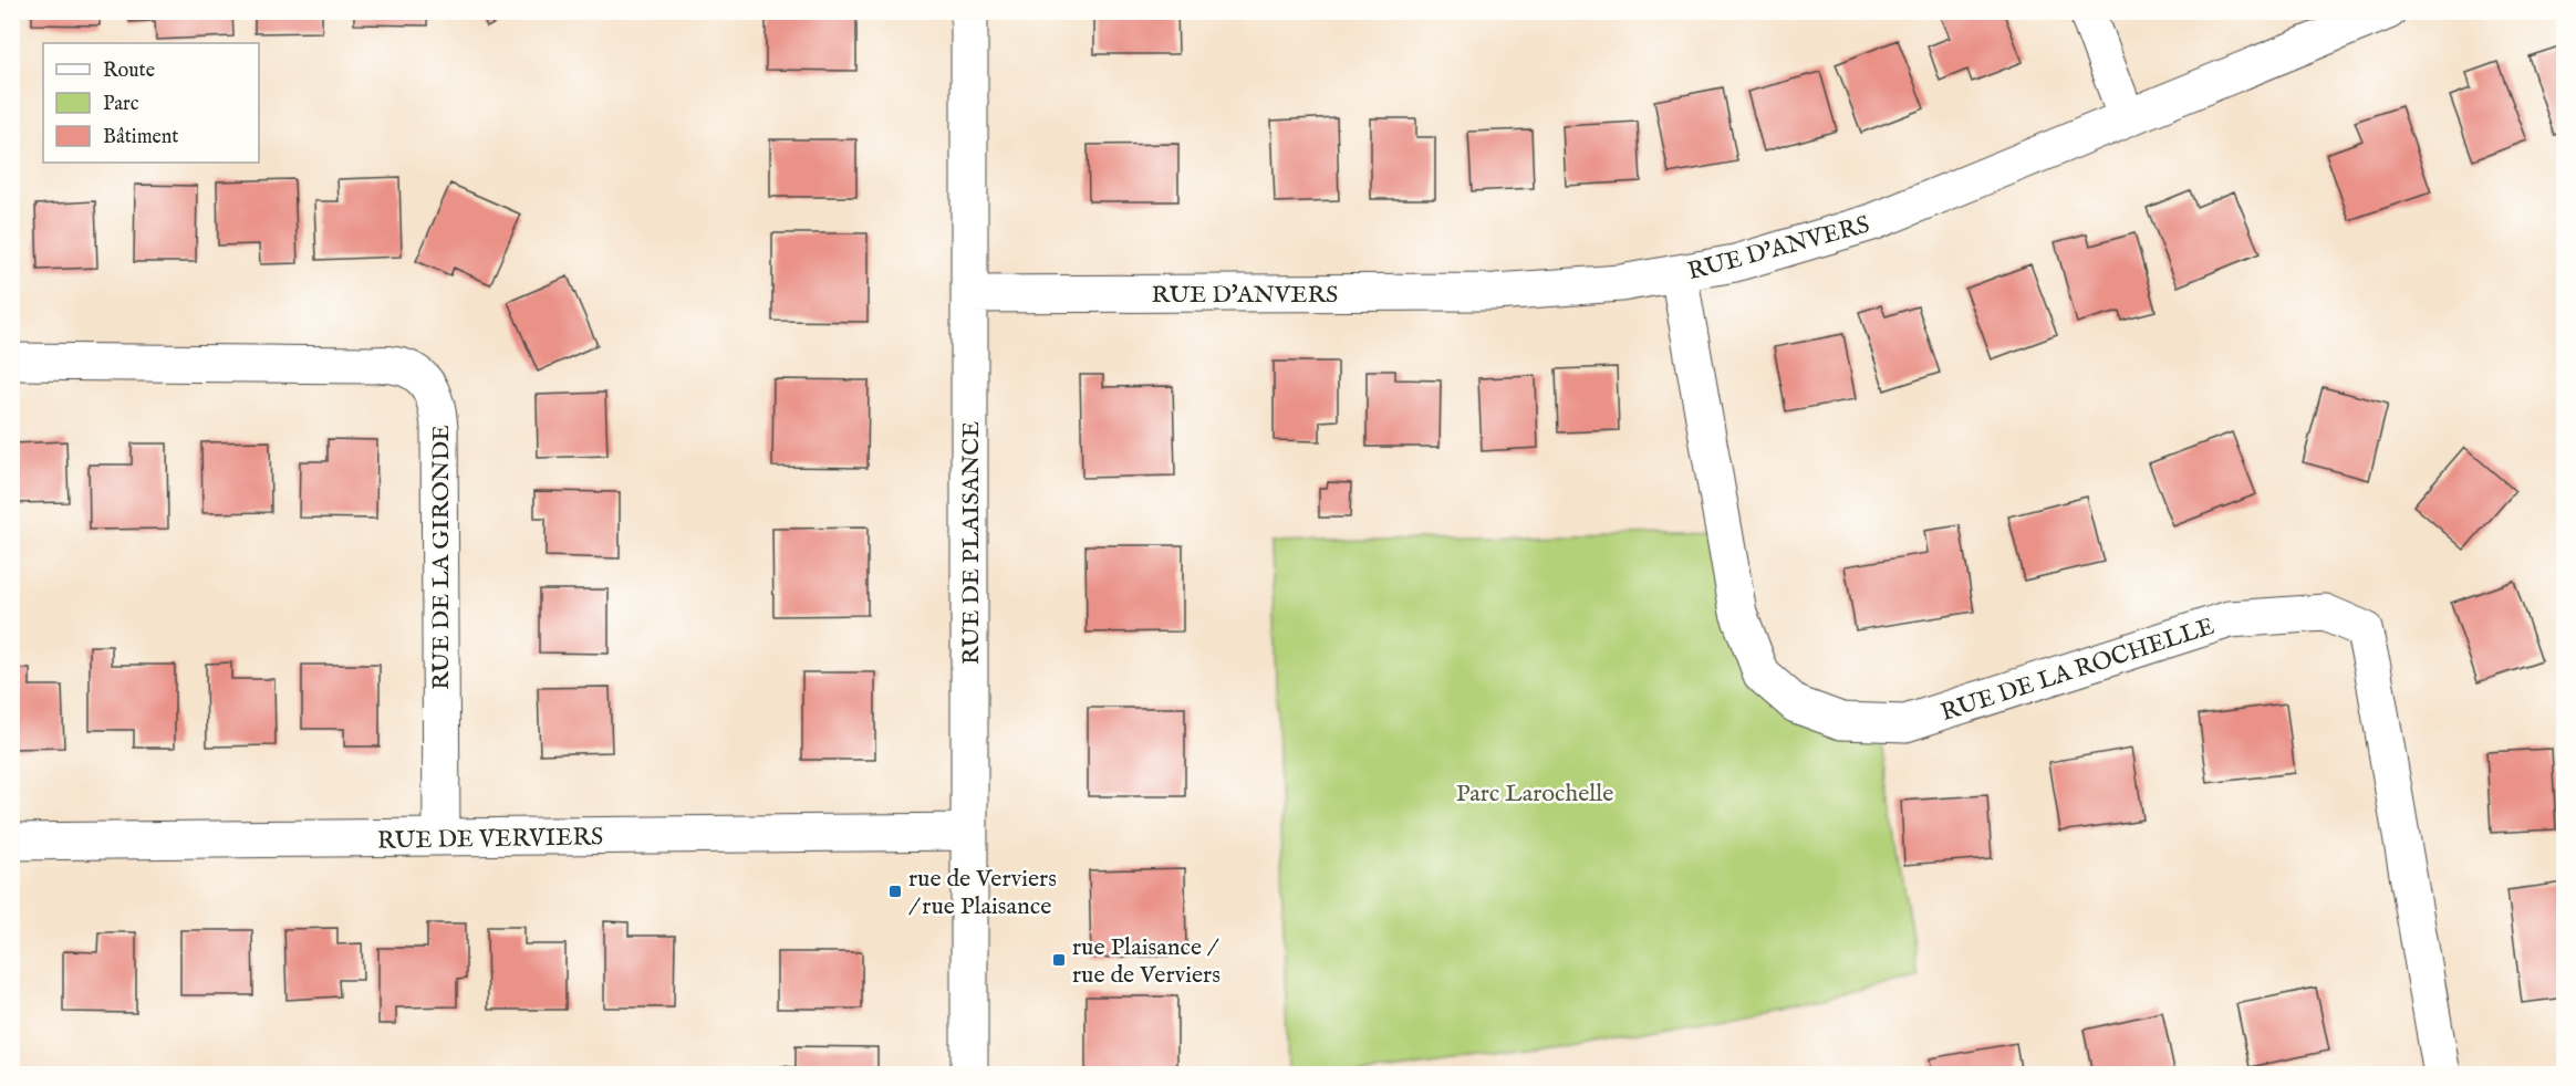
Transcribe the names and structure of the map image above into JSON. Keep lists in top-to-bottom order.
{
  "streets": {
    "street": [
      "RUE D'ANVERS",
      "RUE DE PLAISANCE",
      "RUE DE LA GIRONDE",
      "RUE DE LA ROCHELLE",
      "RUE DE VERVIERS"
    ]
  },
  "crossings": [
    ["RUE D'ANVERS", "RUE DE PLAISANCE"],
    ["RUE D'ANVERS", "RUE DE LA ROCHELLE"],
    ["RUE DE PLAISANCE", "RUE DE VERVIERS"],
    ["RUE DE LA GIRONDE", "RUE DE VERVIERS"]
  ],
  "parks": ["Parc Larochelle"],
  "places": {
    "transit": ["rue de Verviers / rue Plaisance", "rue Plaisance / rue de Verviers"]
  },
  "legend": ["Route", "Parc", "Bâtiment"]
}
